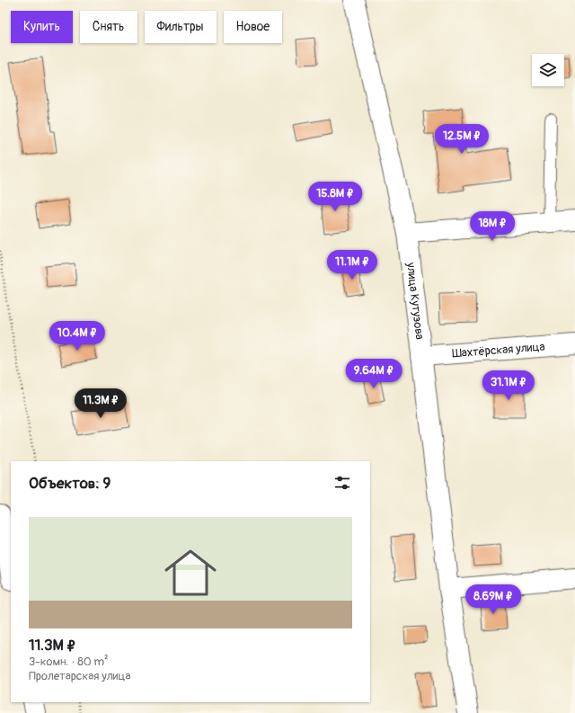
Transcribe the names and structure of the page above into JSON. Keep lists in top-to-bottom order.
{
  "streets": {
    "street": ["улица Кутузова", "Шахтёрская улица"]
  },
  "crossings": [
    ["улица Кутузова", "Шахтёрская улица"]
  ],
  "page": {
    "chip": [
      "Купить",
      "Снять",
      "Фильтры",
      "Новое"
    ],
    "price": [
      "12.5M ₽",
      "15.8M ₽",
      "18M ₽",
      "11.1M ₽",
      "10.4M ₽",
      "9.64M ₽",
      "31.1M ₽",
      "11.3M ₽",
      "8.69M ₽"
    ],
    "heading": "Объектов: 9",
    "list": [
      {
        "name": "11.3M ₽",
        "note": "3-комн. · 80 m² · Пролетарская улица"
      }
    ]
  }
}
